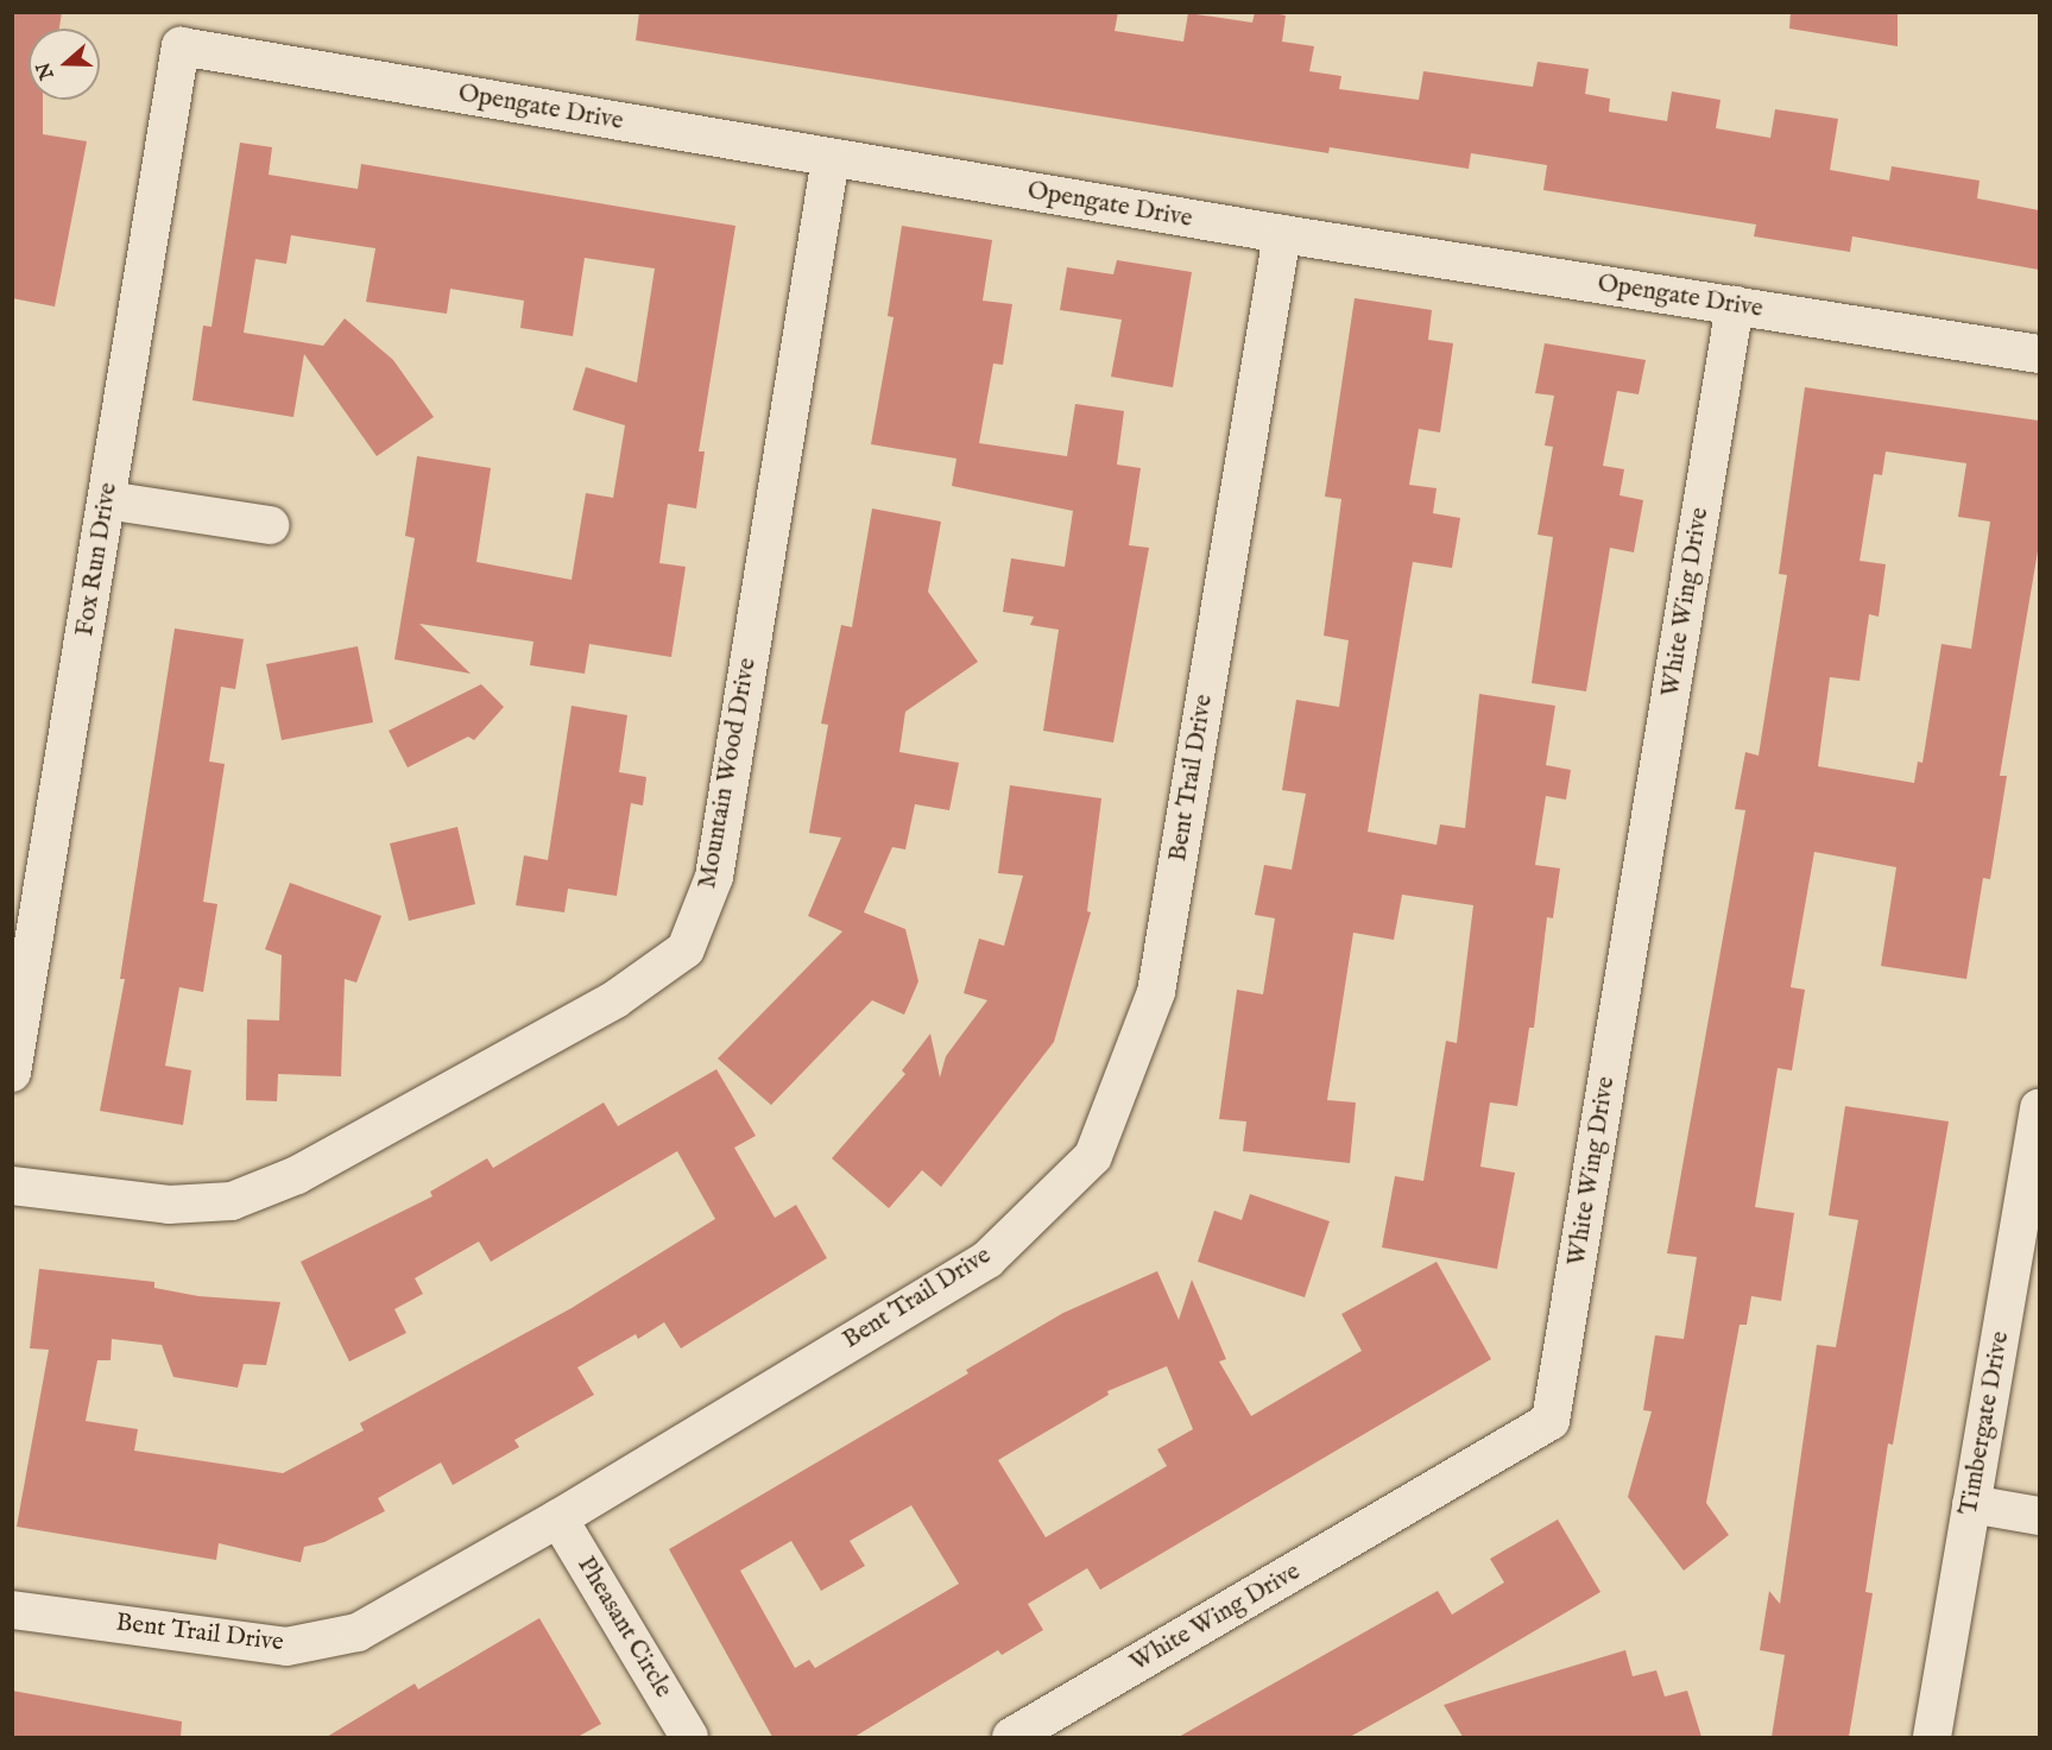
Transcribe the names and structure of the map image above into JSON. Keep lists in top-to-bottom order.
{
  "streets": {
    "street": [
      "Opengate Drive",
      "Fox Run Drive",
      "White Wing Drive",
      "Mountain Wood Drive",
      "Bent Trail Drive",
      "Timbergate Drive",
      "Pheasant Circle"
    ]
  },
  "crossings": [
    ["Opengate Drive", "Fox Run Drive"],
    ["Opengate Drive", "White Wing Drive"],
    ["Opengate Drive", "Mountain Wood Drive"],
    ["Opengate Drive", "Bent Trail Drive"],
    ["Bent Trail Drive", "Pheasant Circle"]
  ],
  "north": "left"
}
